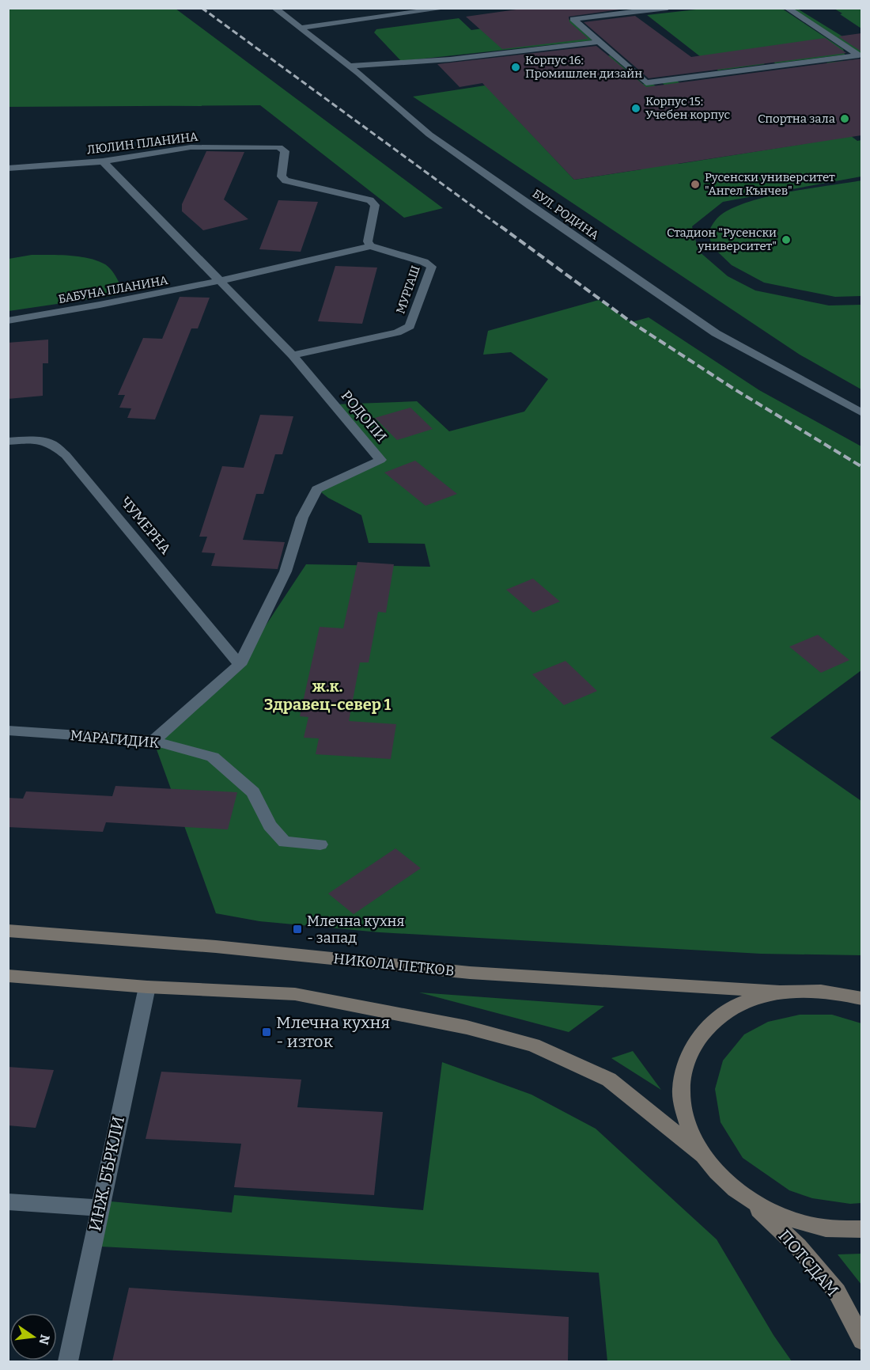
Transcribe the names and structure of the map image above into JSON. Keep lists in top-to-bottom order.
{
  "streets": {
    "main road": ["НИКОЛА ПЕТКОВ", "ПОТСДАМ"],
    "street": [
      "ЛЮЛИН ПЛАНИНА",
      "БУЛ. РОДИНА",
      "БАБУНА ПЛАНИНА",
      "МУРГАШ",
      "РОДОПИ",
      "ЧУМЕРНА",
      "МАРАГИДИК",
      "ИНЖ. БЪРКЛИ"
    ]
  },
  "crossings": [
    ["ЛЮЛИН ПЛАНИНА", "БАБУНА ПЛАНИНА"],
    ["ЛЮЛИН ПЛАНИНА", "МУРГАШ"],
    ["ЛЮЛИН ПЛАНИНА", "РОДОПИ"],
    ["БАБУНА ПЛАНИНА", "МУРГАШ"],
    ["БАБУНА ПЛАНИНА", "РОДОПИ"],
    ["МУРГАШ", "РОДОПИ"],
    ["РОДОПИ", "ЧУМЕРНА"],
    ["РОДОПИ", "МАРАГИДИК"]
  ],
  "districts": ["ж.к. Здравец-север 1"],
  "places": {
    "other": [
      "Корпус 16: Промишлен дизайн",
      "Корпус 15: Учебен корпус",
      "Спортна зала",
      "Русенски университет \"Ангел Кънчев\"",
      "Стадион \"Русенски университет\""
    ],
    "transit": ["Млечна кухня - запад", "Млечна кухня - изток"]
  },
  "north": "right"
}
